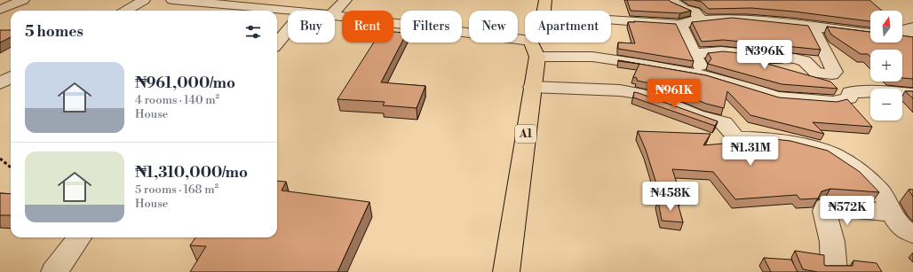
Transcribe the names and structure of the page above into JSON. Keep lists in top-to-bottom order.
{
  "streets": {
    "highway": ["A1"]
  },
  "north": "top",
  "page": {
    "map_buttons": ["+", "−"],
    "chip": [
      "Buy",
      "Rent",
      "Filters",
      "New",
      "Apartment"
    ],
    "heading": "5 homes",
    "price": [
      "₦396K",
      "₦961K",
      "₦1.31M",
      "₦458K",
      "₦572K"
    ],
    "list": [
      {
        "name": "₦961,000/mo",
        "note": "4 rooms · 140 m² · House"
      },
      {
        "name": "₦1,310,000/mo",
        "note": "5 rooms · 168 m² · House"
      }
    ]
  }
}
